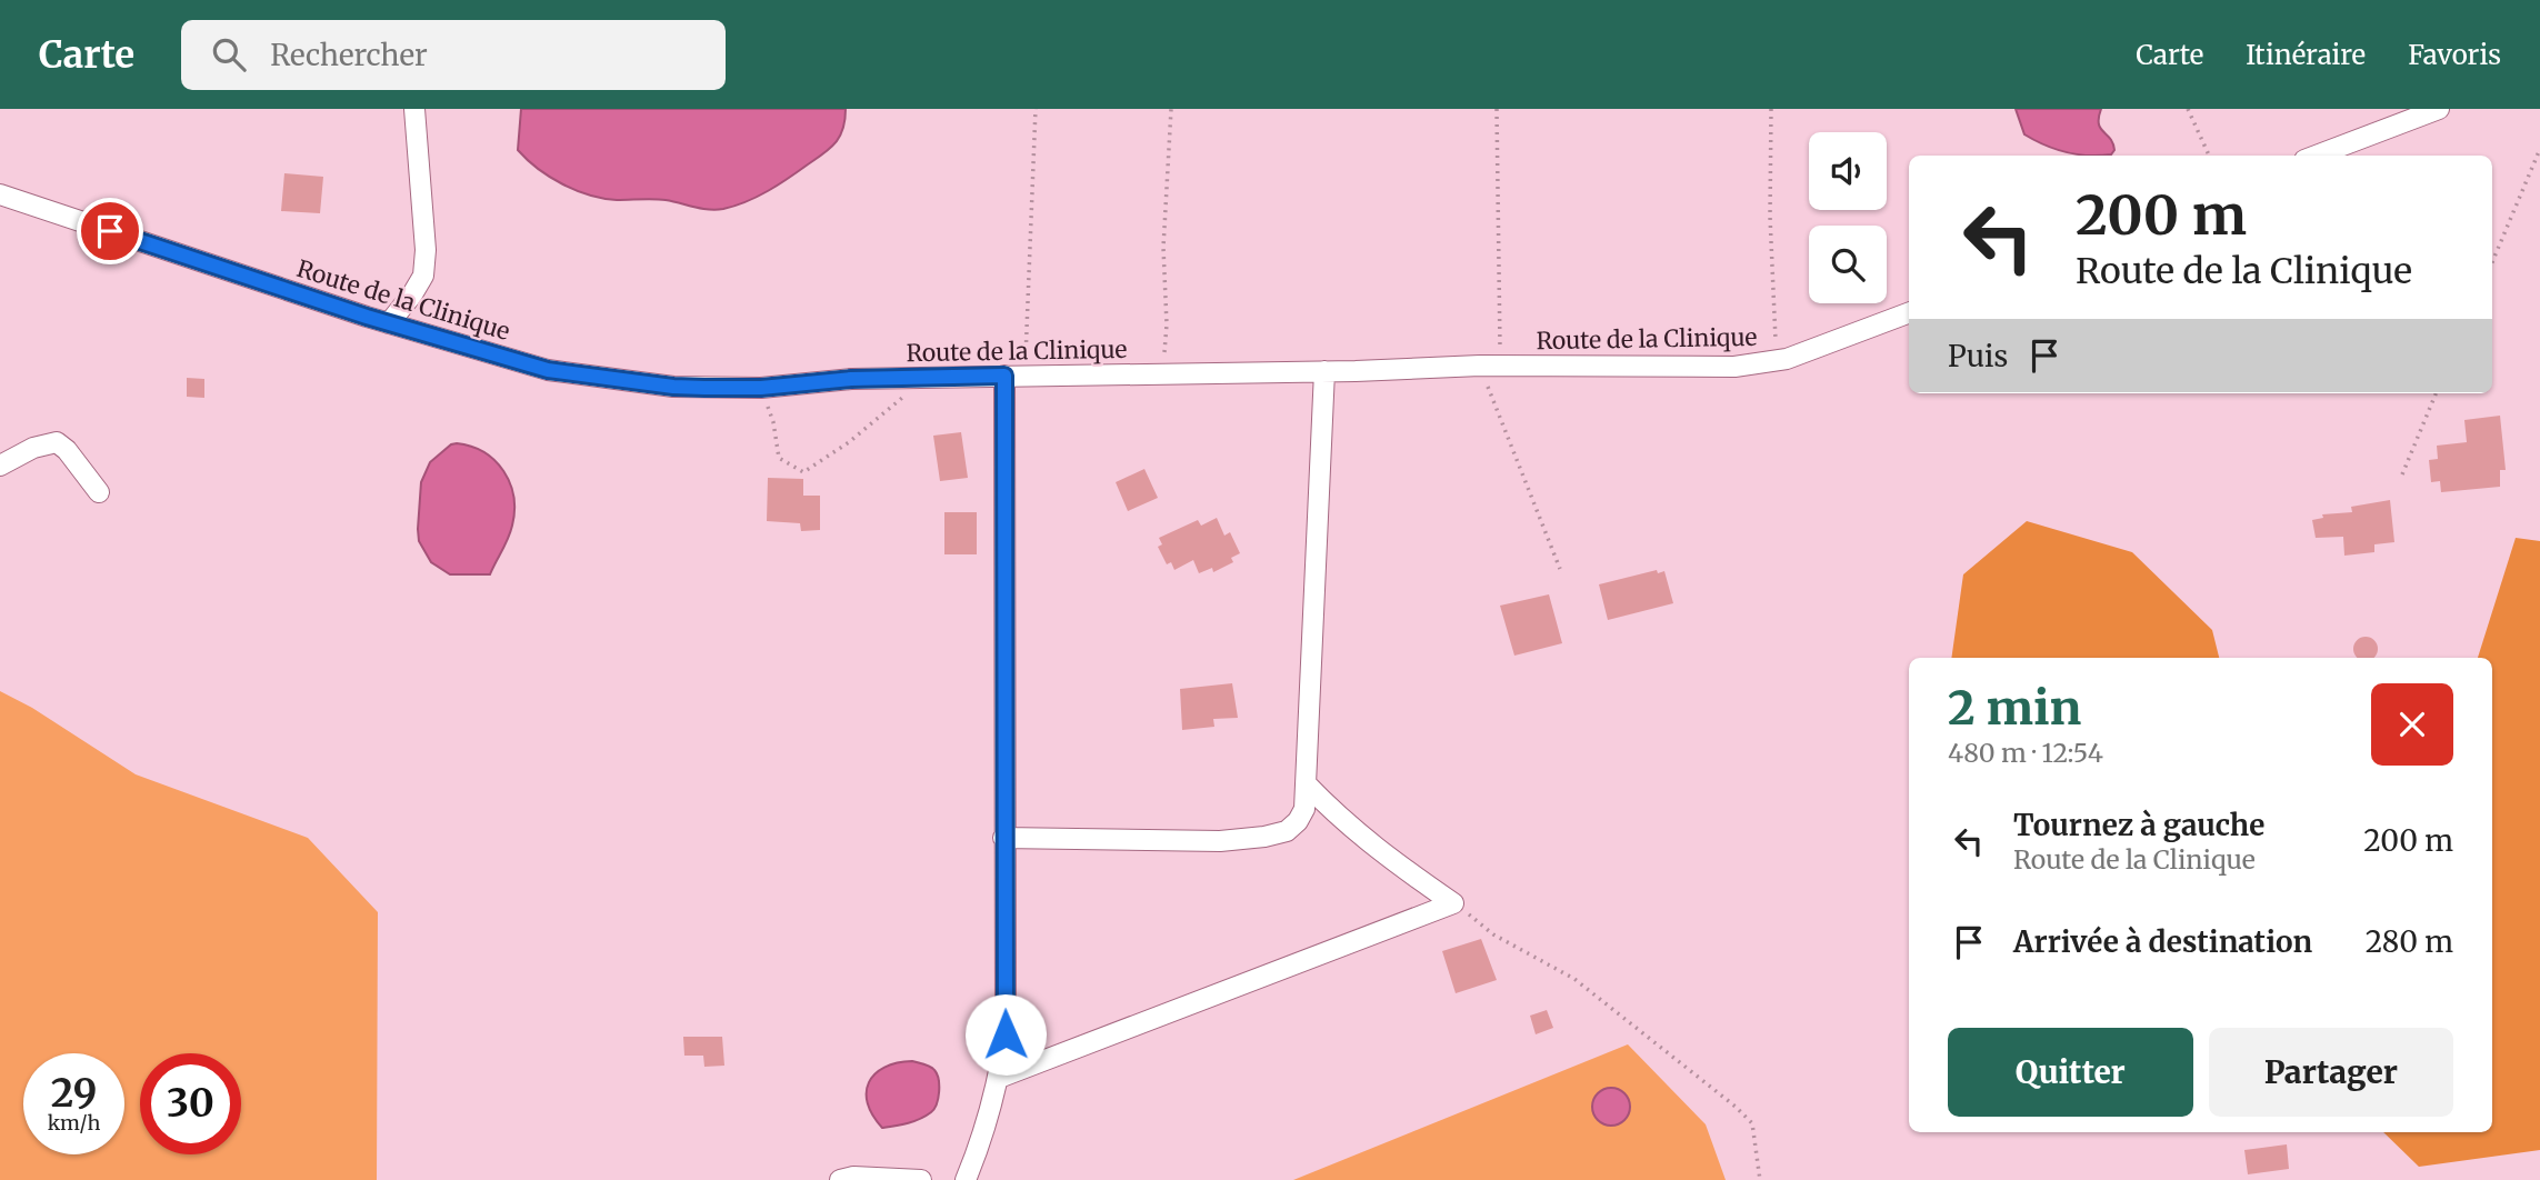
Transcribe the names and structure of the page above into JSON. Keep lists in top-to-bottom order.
{
  "streets": {
    "street": ["Route de la Clinique"]
  },
  "page": {
    "header": "Carte",
    "search": "Rechercher",
    "nav": ["Carte", "Itinéraire", "Favoris"],
    "turn": ["200 m", "Route de la Clinique"],
    "then": "Puis",
    "heading": ["2 min", "480 m · 12:54"],
    "list": [
      {
        "name": "Tournez à gauche",
        "note": "Route de la Clinique",
        "value": "200 m"
      },
      {
        "name": "Arrivée à destination",
        "value": "280 m"
      }
    ],
    "buttons": ["Quitter", "Partager"],
    "speed": "29 km/h",
    "limit": "30"
  }
}
